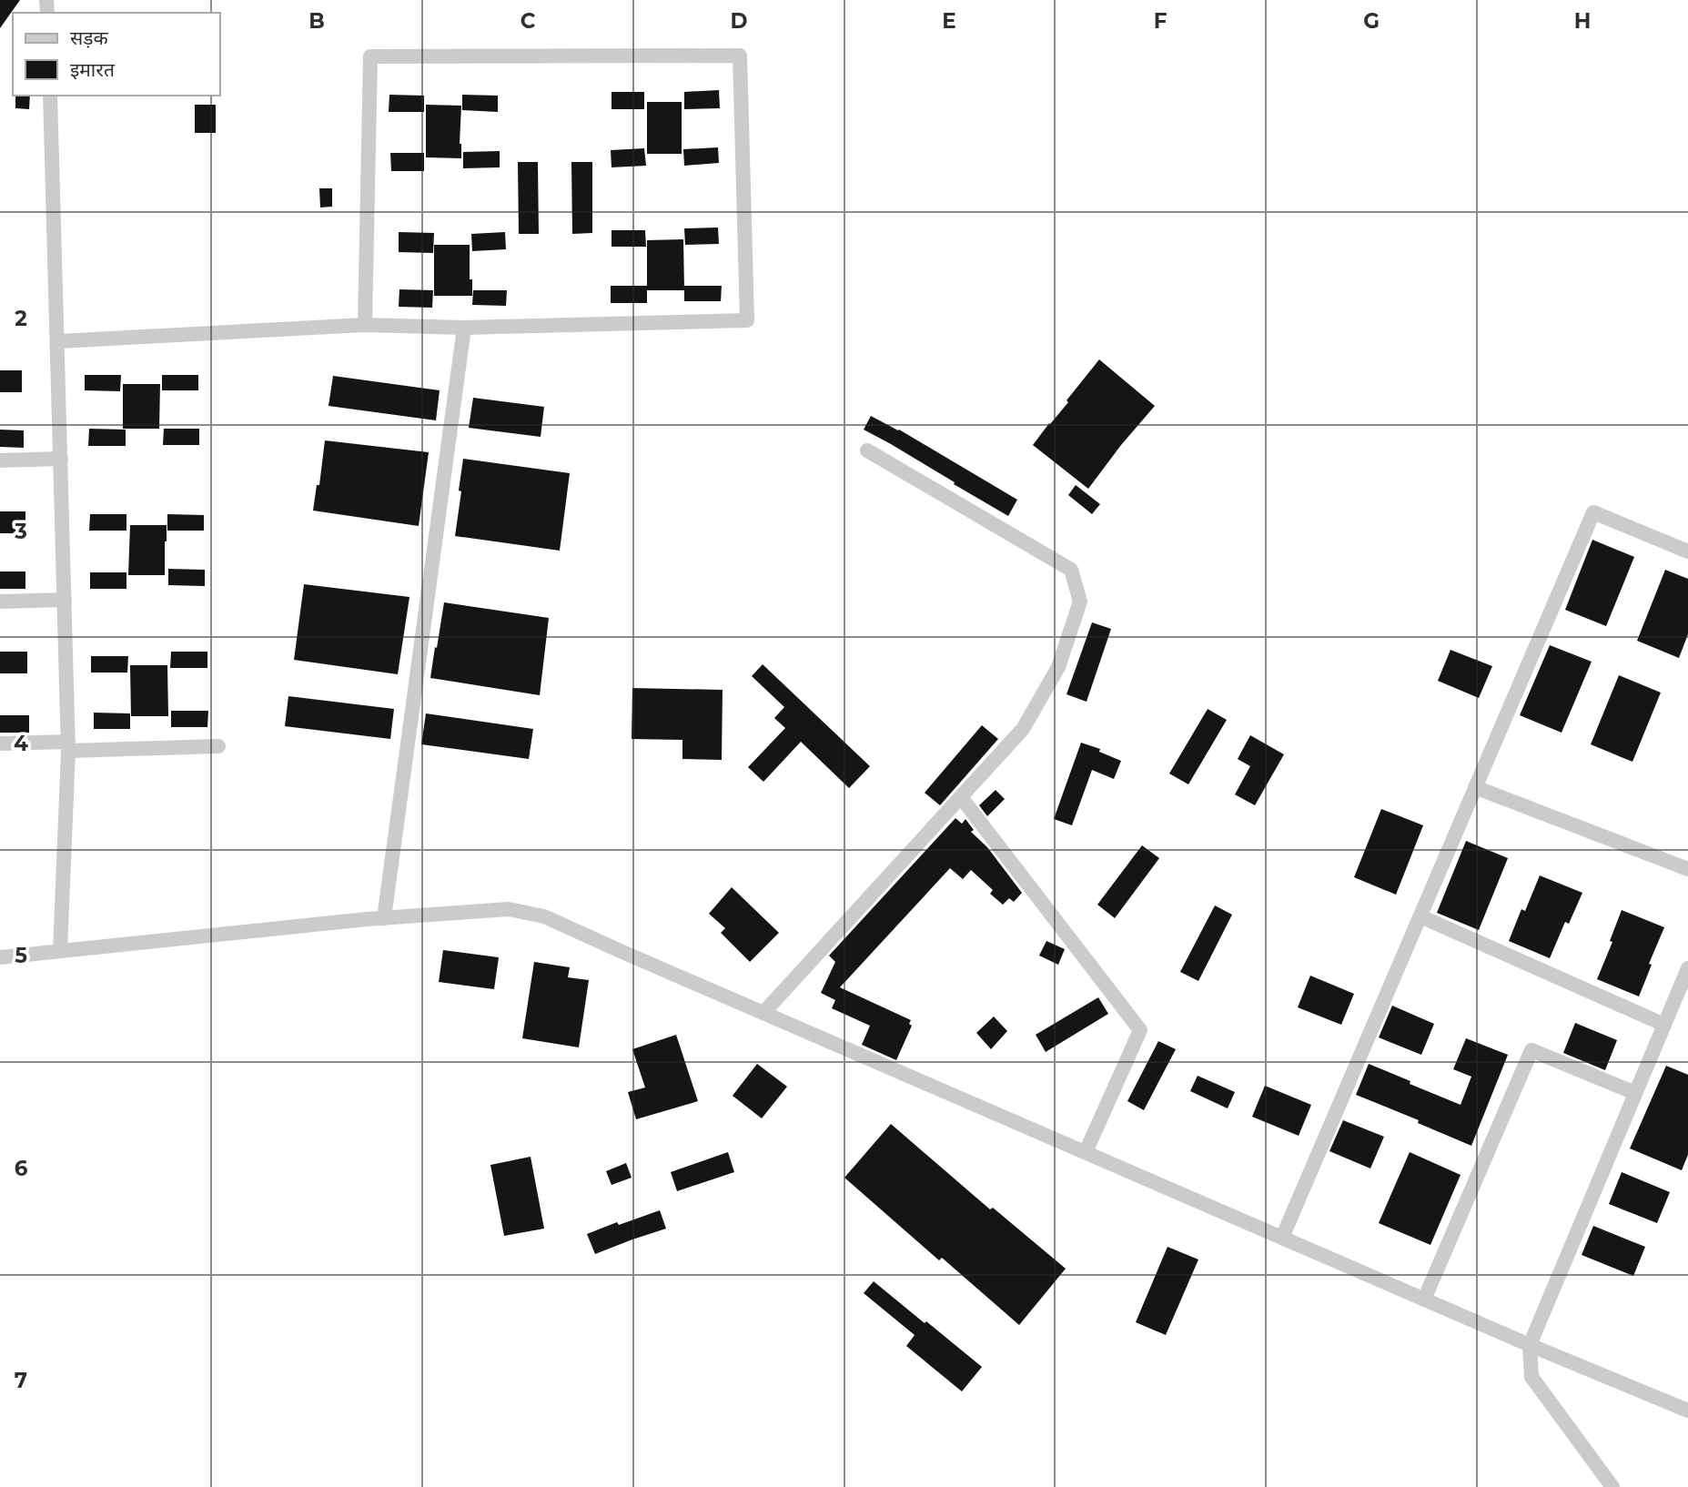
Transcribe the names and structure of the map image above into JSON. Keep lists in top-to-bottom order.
{
  "legend": ["सड़क", "इमारत"],
  "grid": {
    "columns": [
      "B",
      "C",
      "D",
      "E",
      "F",
      "G",
      "H"
    ],
    "rows": [
      "2",
      "3",
      "4",
      "5",
      "6",
      "7"
    ]
  }
}
